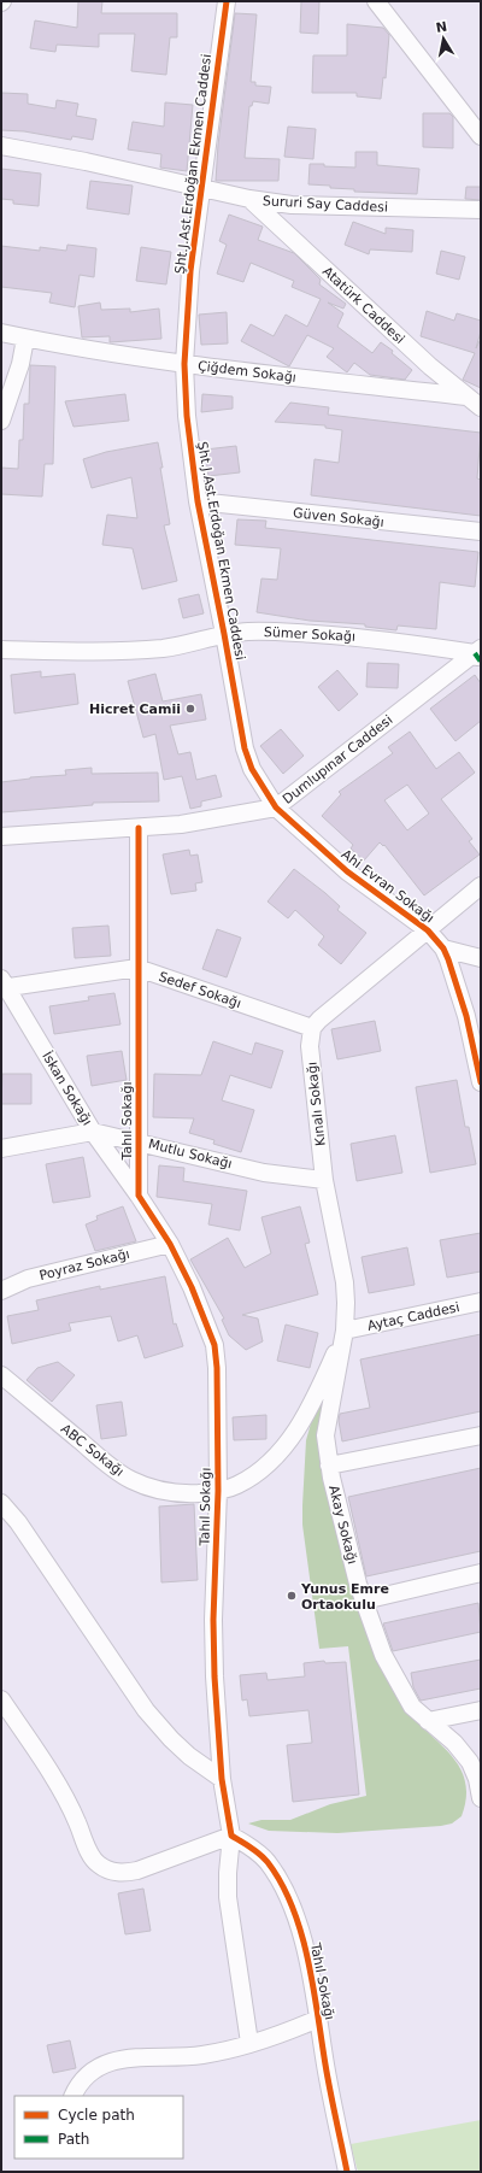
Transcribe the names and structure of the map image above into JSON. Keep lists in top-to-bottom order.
{
  "streets": {
    "street": [
      "Şht.J.Ast.Erdoğan Ekmen Caddesi",
      "Sururi Say Caddesi",
      "Atatürk Caddesi",
      "Çiğdem Sokağı",
      "Güven Sokağı",
      "Sümer Sokağı",
      "Dumlupınar Caddesi",
      "Ahi Evran Sokağı",
      "Sedef Sokağı",
      "İskan Sokağı",
      "Kınalı Sokağı",
      "Tahıl Sokağı",
      "Mutlu Sokağı",
      "Poyraz Sokağı",
      "Aytaç Caddesi",
      "ABC Sokağı",
      "Akay Sokağı"
    ]
  },
  "crossings": [
    ["Şht.J.Ast.Erdoğan Ekmen Caddesi", "Sururi Say Caddesi"],
    ["Şht.J.Ast.Erdoğan Ekmen Caddesi", "Çiğdem Sokağı"],
    ["Şht.J.Ast.Erdoğan Ekmen Caddesi", "Güven Sokağı"],
    ["Şht.J.Ast.Erdoğan Ekmen Caddesi", "Sümer Sokağı"],
    ["Şht.J.Ast.Erdoğan Ekmen Caddesi", "Dumlupınar Caddesi"],
    ["Şht.J.Ast.Erdoğan Ekmen Caddesi", "Ahi Evran Sokağı"],
    ["Sururi Say Caddesi", "Atatürk Caddesi"],
    ["Atatürk Caddesi", "Çiğdem Sokağı"],
    ["Sümer Sokağı", "Dumlupınar Caddesi"],
    ["Dumlupınar Caddesi", "Ahi Evran Sokağı"],
    ["Dumlupınar Caddesi", "Tahıl Sokağı"],
    ["Sedef Sokağı", "İskan Sokağı"],
    ["Sedef Sokağı", "Kınalı Sokağı"],
    ["Sedef Sokağı", "Tahıl Sokağı"],
    ["İskan Sokağı", "Tahıl Sokağı"],
    ["İskan Sokağı", "Mutlu Sokağı"],
    ["Kınalı Sokağı", "Mutlu Sokağı"],
    ["Kınalı Sokağı", "Aytaç Caddesi"],
    ["Kınalı Sokağı", "ABC Sokağı"],
    ["Kınalı Sokağı", "Akay Sokağı"],
    ["Tahıl Sokağı", "Mutlu Sokağı"],
    ["Tahıl Sokağı", "Poyraz Sokağı"],
    ["Tahıl Sokağı", "ABC Sokağı"],
    ["Aytaç Caddesi", "ABC Sokağı"],
    ["Aytaç Caddesi", "Akay Sokağı"],
    ["ABC Sokağı", "Akay Sokağı"]
  ],
  "places": ["Hicret Camii", "Yunus Emre Ortaokulu"],
  "legend": ["Cycle path", "Path"],
  "north": "top"
}
